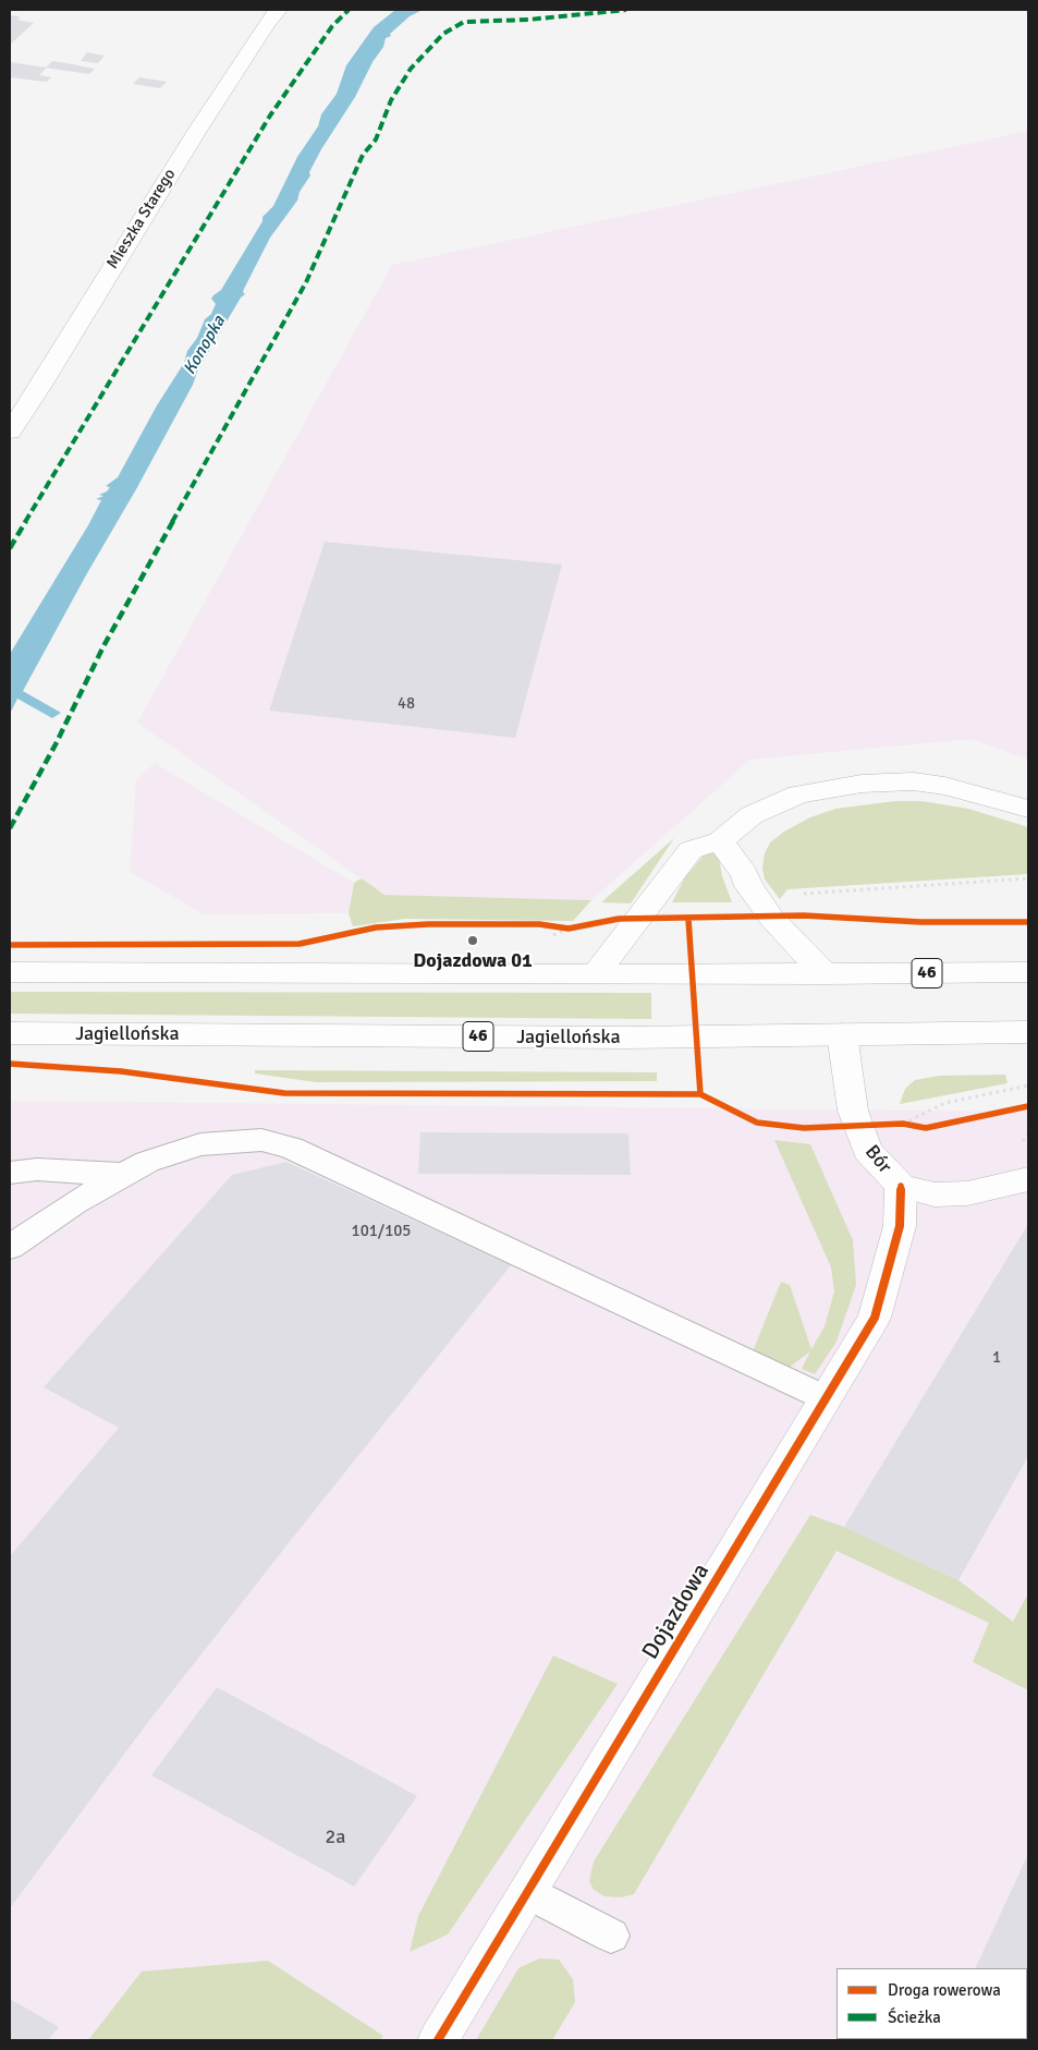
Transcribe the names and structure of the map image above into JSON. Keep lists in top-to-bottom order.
{
  "streets": {
    "main road": [
      "Mieszka Starego",
      "46",
      "Jagiellońska",
      "Bór",
      "Dojazdowa"
    ]
  },
  "crossings": [
    ["Jagiellońska", "Bór"],
    ["Bór", "Dojazdowa"]
  ],
  "water": ["Konopka"],
  "places": ["Dojazdowa 01"],
  "house_numbers": [
    "48",
    "101/105",
    "1",
    "2a"
  ],
  "legend": ["Droga rowerowa", "Ścieżka"]
}
